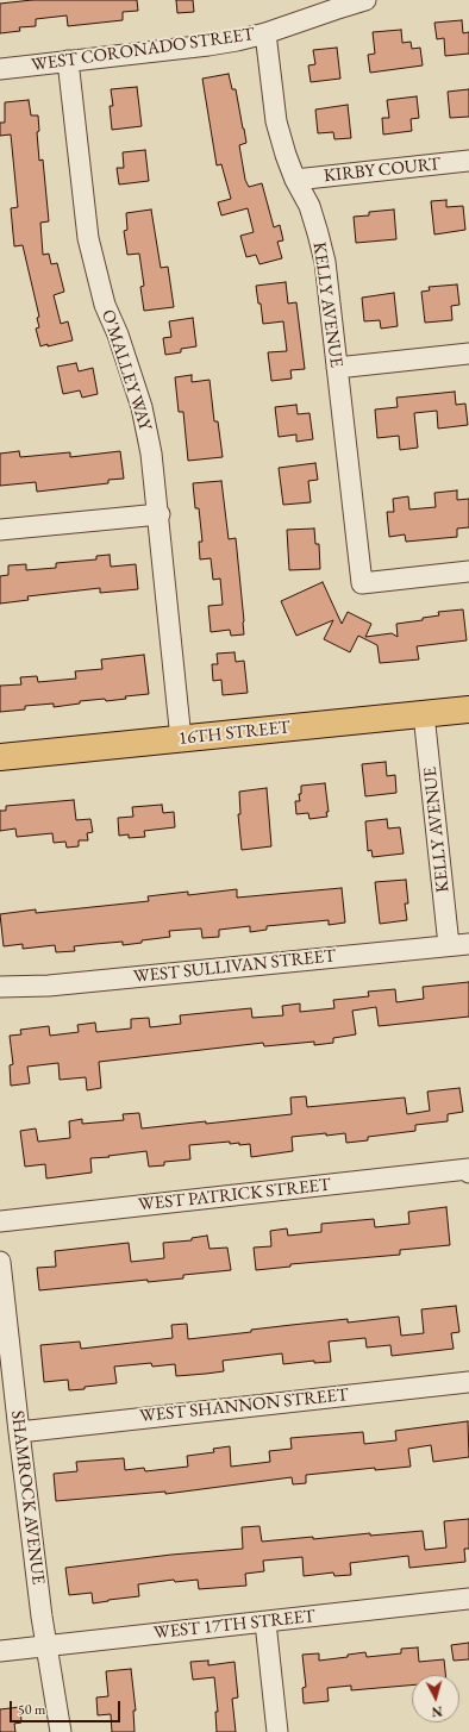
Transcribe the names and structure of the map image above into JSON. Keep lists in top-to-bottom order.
{
  "streets": {
    "main road": ["16TH STREET"],
    "street": [
      "WEST CORONADO STREET",
      "KIRBY COURT",
      "KELLY AVENUE",
      "O'MALLEY WAY",
      "WEST SULLIVAN STREET",
      "WEST PATRICK STREET",
      "WEST SHANNON STREET",
      "SHAMROCK AVENUE",
      "WEST 17TH STREET"
    ]
  },
  "crossings": [
    ["WEST CORONADO STREET", "KELLY AVENUE"],
    ["WEST CORONADO STREET", "O'MALLEY WAY"],
    ["KIRBY COURT", "KELLY AVENUE"],
    ["KELLY AVENUE", "16TH STREET"],
    ["KELLY AVENUE", "WEST SULLIVAN STREET"],
    ["O'MALLEY WAY", "16TH STREET"],
    ["WEST SHANNON STREET", "SHAMROCK AVENUE"],
    ["SHAMROCK AVENUE", "WEST 17TH STREET"]
  ],
  "scale_bar": "50 m",
  "north": "bottom"
}
